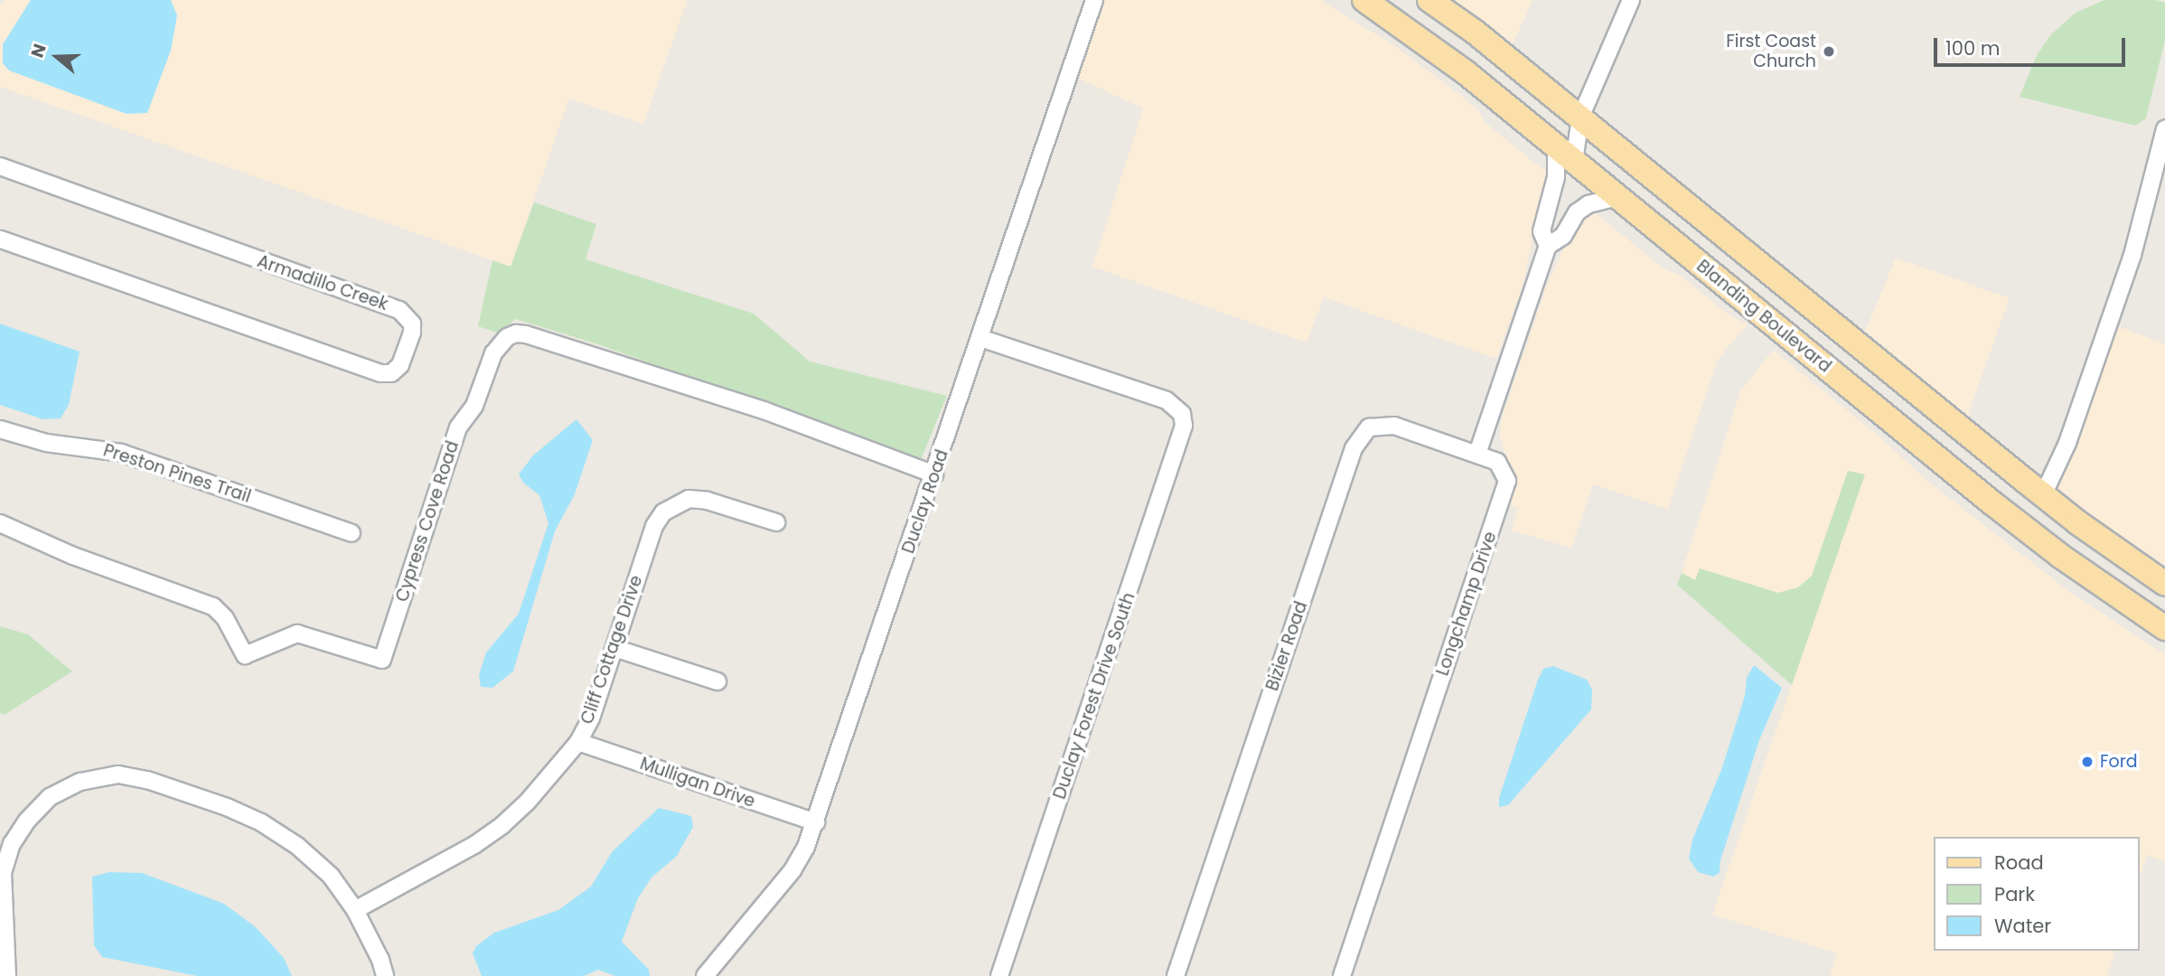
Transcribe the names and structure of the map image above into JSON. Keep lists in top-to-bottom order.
{
  "streets": {
    "main road": ["Blanding Boulevard"],
    "street": [
      "Armadillo Creek",
      "Preston Pines Trail",
      "Duclay Road",
      "Cypress Cove Road",
      "Longchamp Drive",
      "Bizier Road",
      "Cliff Cottage Drive",
      "Duclay Forest Drive South",
      "Mulligan Drive"
    ]
  },
  "crossings": [
    ["Duclay Road", "Cypress Cove Road"],
    ["Duclay Road", "Duclay Forest Drive South"],
    ["Duclay Road", "Mulligan Drive"],
    ["Longchamp Drive", "Bizier Road"],
    ["Cliff Cottage Drive", "Mulligan Drive"]
  ],
  "places": ["First Coast Church", "Ford"],
  "legend": ["Road", "Park", "Water"],
  "scale_bar": "100 m",
  "north": "left"
}
